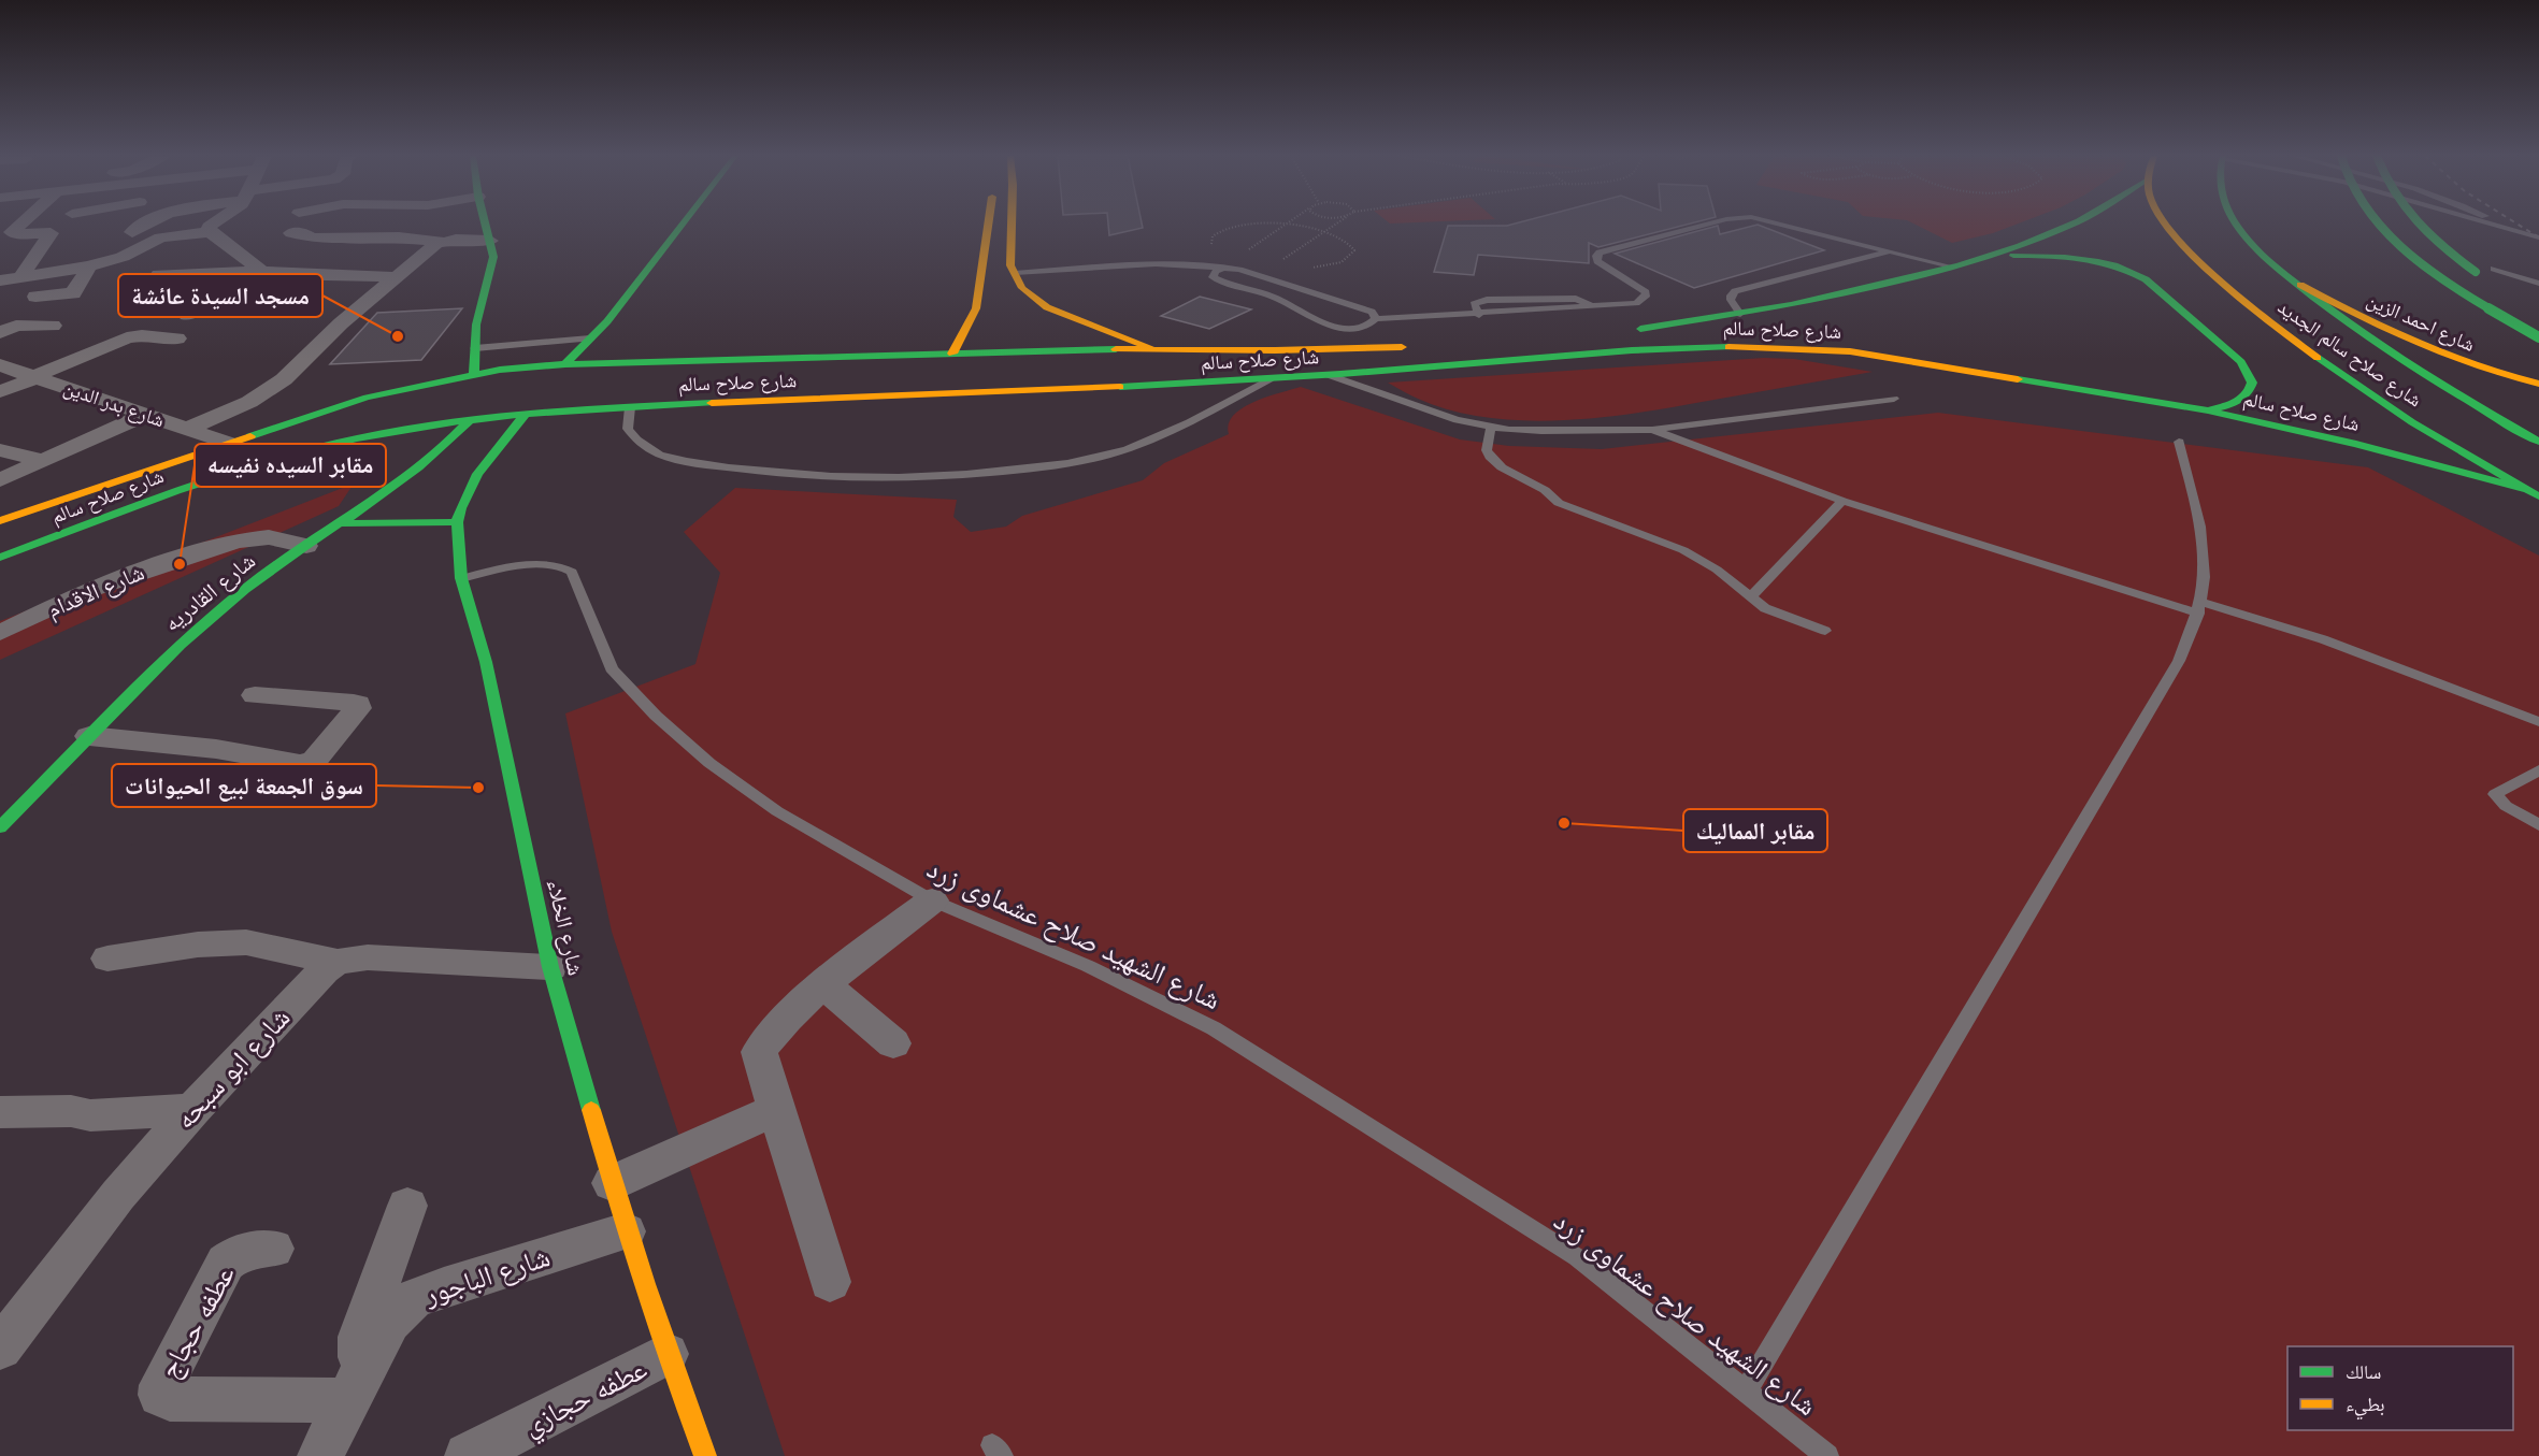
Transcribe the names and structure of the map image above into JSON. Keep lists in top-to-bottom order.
{
  "streets": {
    "main road": [
      "شارع احمد الزين",
      "شارع صلاح سالم",
      "شارع صلاح سالم الجديد",
      "شارع القادريه",
      "شارع الخلاء"
    ],
    "street": [
      "شارع بدر الدين",
      "شارع الاقدام",
      "شارع ابو سبحه",
      "شارع الباجور",
      "عطفه حجاج",
      "عطفه حجازي"
    ],
    "lane": ["شارع الشهيد صلاح عشماوى زرد"]
  },
  "crossings": [
    ["شارع احمد الزين", "شارع صلاح سالم الجديد"],
    ["شارع صلاح سالم", "شارع صلاح سالم الجديد"],
    ["شارع صلاح سالم", "شارع بدر الدين"],
    ["شارع صلاح سالم", "شارع القادريه"],
    ["شارع صلاح سالم", "شارع الخلاء"],
    ["شارع الاقدام", "شارع القادريه"],
    ["شارع الخلاء", "شارع الشهيد صلاح عشماوى زرد"],
    ["شارع الخلاء", "شارع ابو سبحه"],
    ["شارع الخلاء", "شارع الباجور"],
    ["شارع الخلاء", "عطفه حجازي"],
    ["شارع الباجور", "عطفه حجاج"]
  ],
  "places": [
    "مسجد السيدة عائشة",
    "مقابر السيده نفيسه",
    "سوق الجمعة لبيع الحيوانات",
    "مقابر المماليك"
  ],
  "legend": ["سالك", "بطيء"]
}
